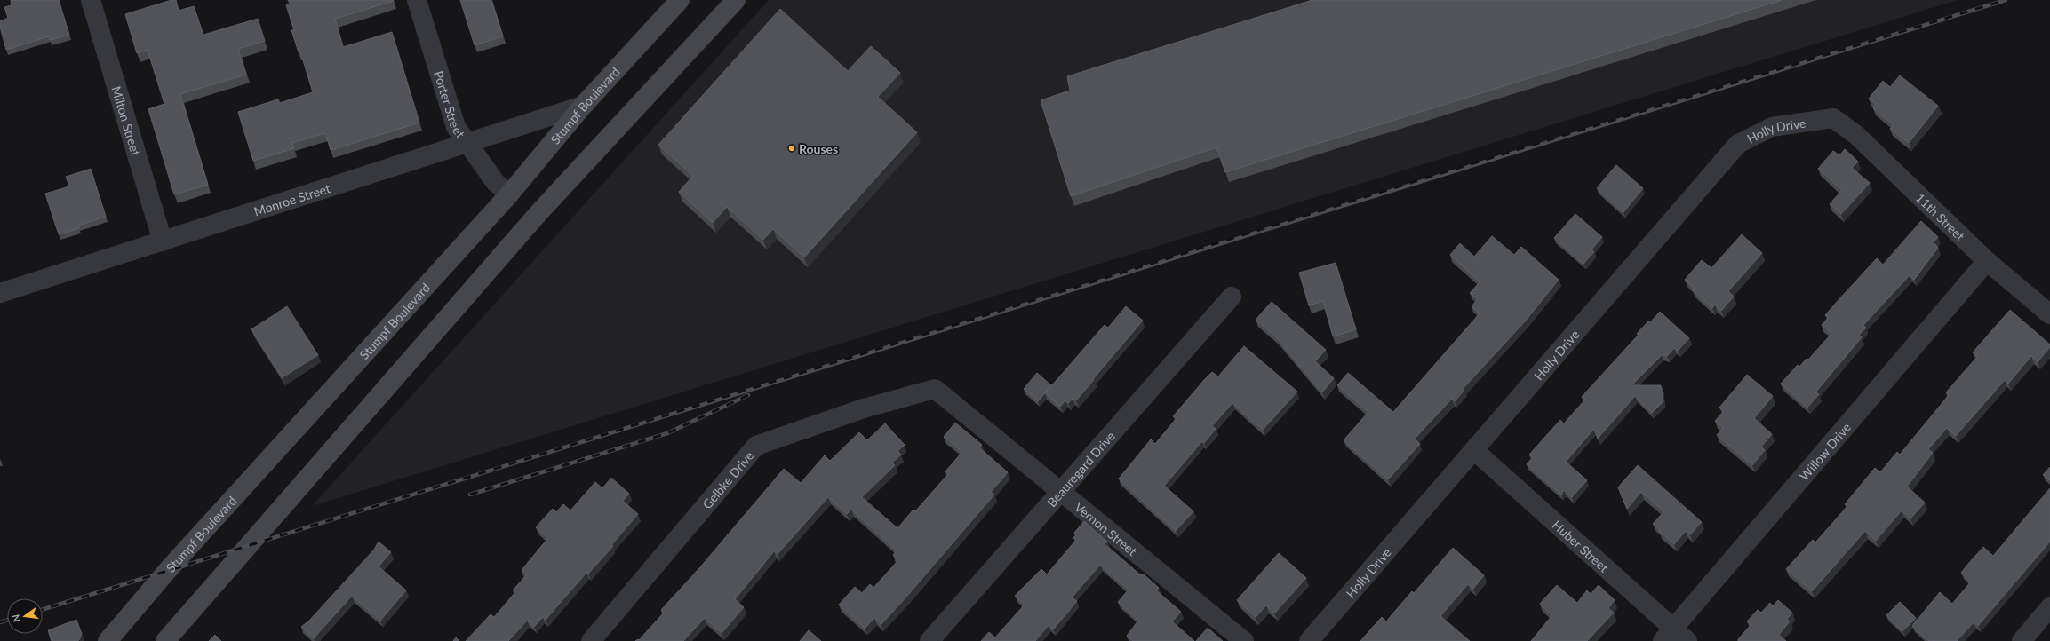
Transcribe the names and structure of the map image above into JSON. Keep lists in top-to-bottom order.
{
  "streets": {
    "main road": ["Stumpf Boulevard"],
    "street": [
      "Porter Street",
      "Milton Street",
      "Holly Drive",
      "Monroe Street",
      "11th Street",
      "Willow Drive",
      "Beauregard Drive",
      "Gelbke Drive",
      "Vernon Street",
      "Huber Street"
    ]
  },
  "crossings": [
    ["Porter Street", "Stumpf Boulevard"],
    ["Porter Street", "Monroe Street"],
    ["Stumpf Boulevard", "Monroe Street"],
    ["Milton Street", "Monroe Street"],
    ["Holly Drive", "11th Street"],
    ["Holly Drive", "Huber Street"],
    ["11th Street", "Willow Drive"],
    ["Willow Drive", "Huber Street"],
    ["Beauregard Drive", "Vernon Street"],
    ["Gelbke Drive", "Vernon Street"]
  ],
  "places": ["Rouses"],
  "north": "left"
}
